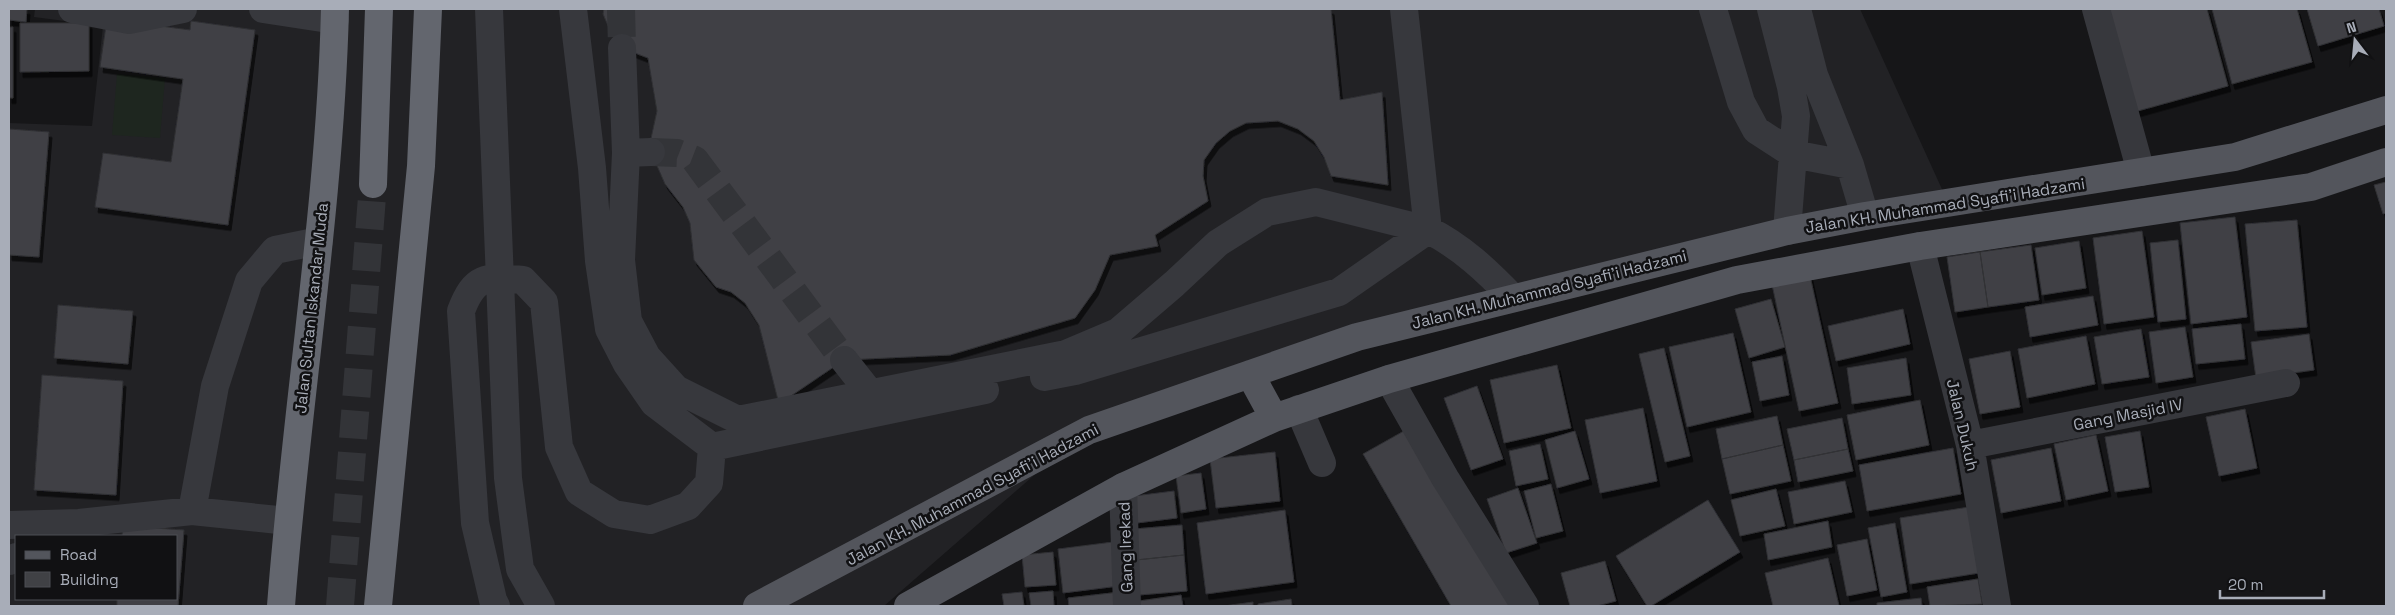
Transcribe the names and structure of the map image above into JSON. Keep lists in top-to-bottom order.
{
  "streets": {
    "highway": ["Jalan Sultan Iskandar Muda"],
    "main road": ["Jalan KH. Muhammad Syafi'i Hadzami"],
    "street": ["Gang Masjid IV", "Jalan Dukuh", "Gang Irekad"]
  },
  "crossings": [
    ["Gang Masjid IV", "Jalan Dukuh"]
  ],
  "legend": ["Road", "Building"],
  "scale_bar": "20 m",
  "north": "top"
}
